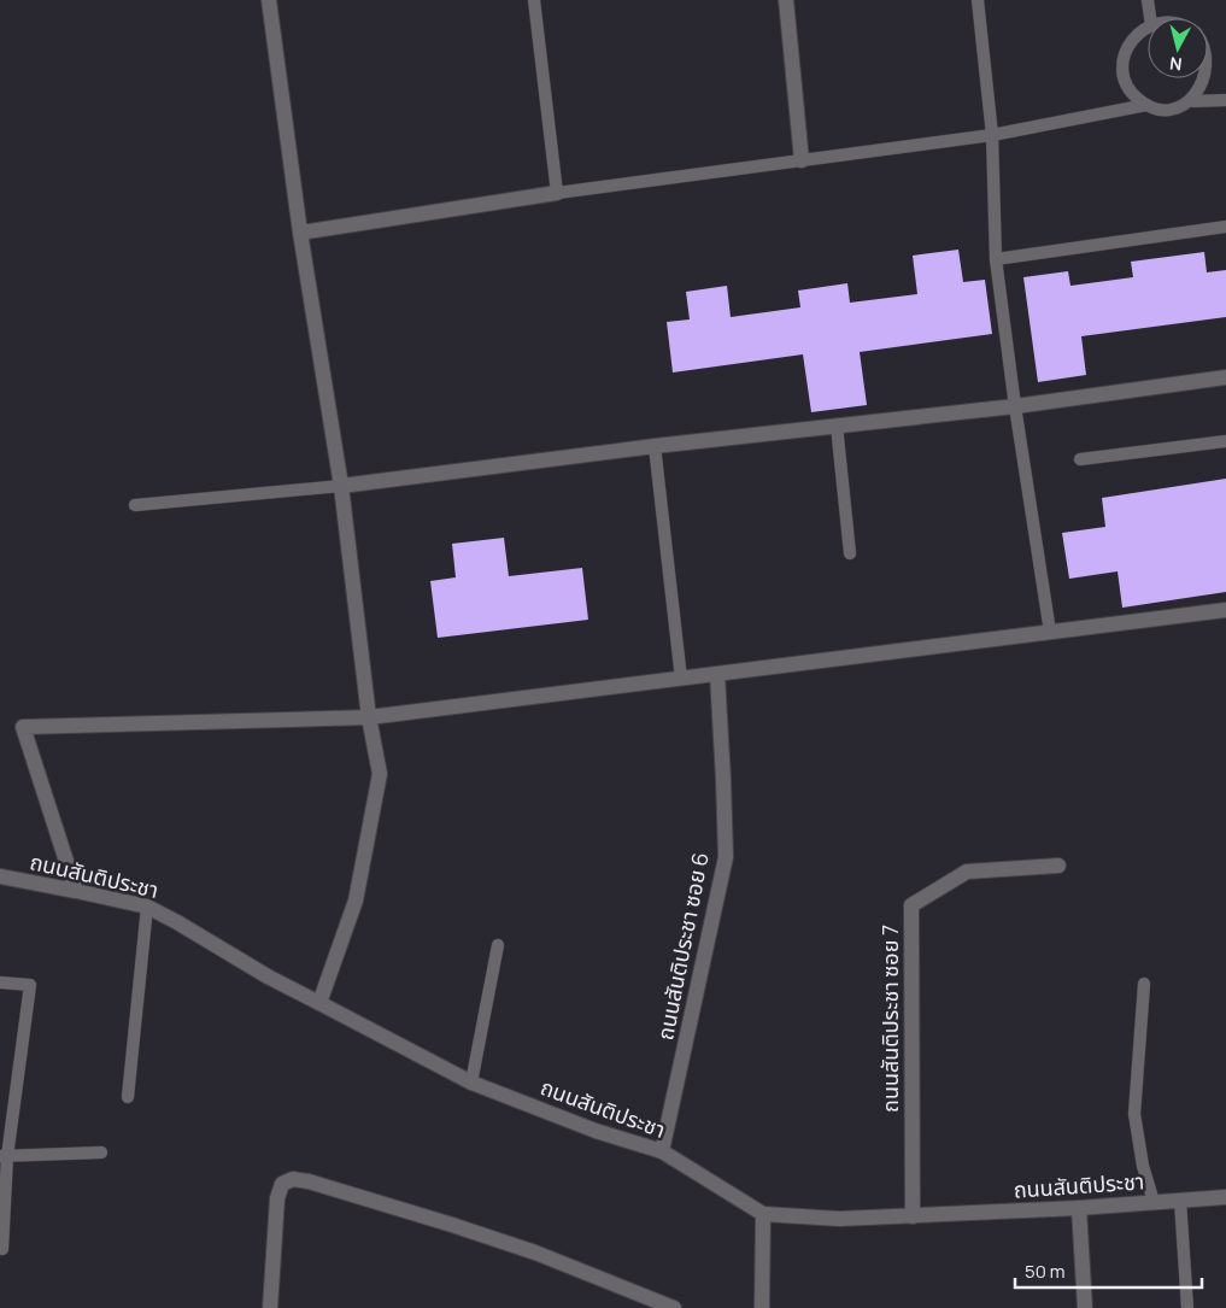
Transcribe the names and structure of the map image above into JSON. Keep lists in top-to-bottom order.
{
  "streets": {
    "street": ["ถนนสันติประชา", "ถนนสันติประชา ซอย 6", "ถนนสันติประชา ซอย 7"]
  },
  "crossings": [
    ["ถนนสันติประชา", "ถนนสันติประชา ซอย 6"],
    ["ถนนสันติประชา", "ถนนสันติประชา ซอย 7"]
  ],
  "scale_bar": "50 m",
  "north": "bottom"
}
